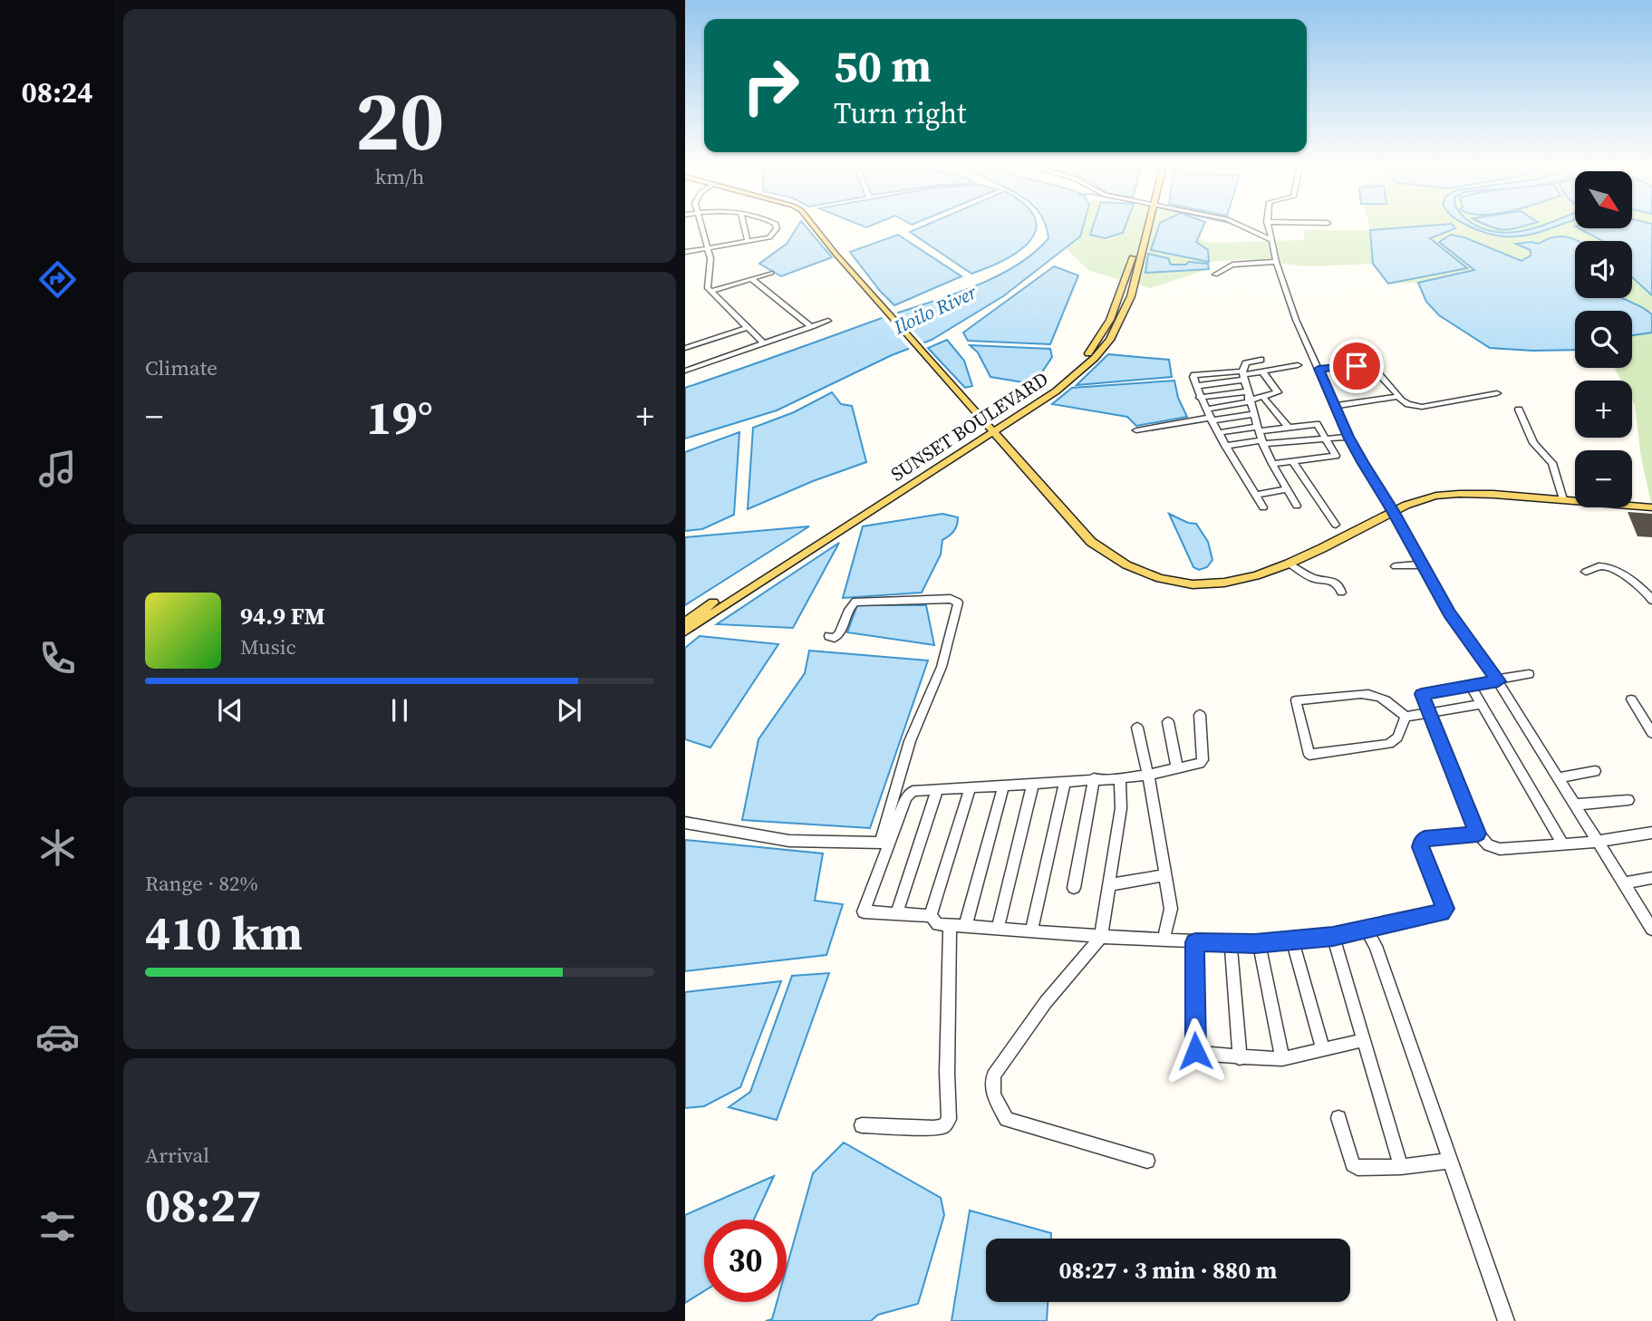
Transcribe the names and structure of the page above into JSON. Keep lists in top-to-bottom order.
{
  "streets": {
    "main road": ["SUNSET BOULEVARD"]
  },
  "water": ["Iloilo River"],
  "north": "bottom right",
  "page": {
    "tabs": "08:24",
    "tile": [
      ["20", "km/h"],
      "Climate",
      ["Range · 82%", "410 km"],
      ["Arrival", "08:27"]
    ],
    "turn": ["50 m", "Turn right"],
    "map_buttons": ["+", "−"],
    "heat": ["−", "19°", "+"],
    "song": ["94.9 FM", "Music"],
    "limit": "30",
    "trip": "08:27 · 3 min · 880 m"
  }
}
